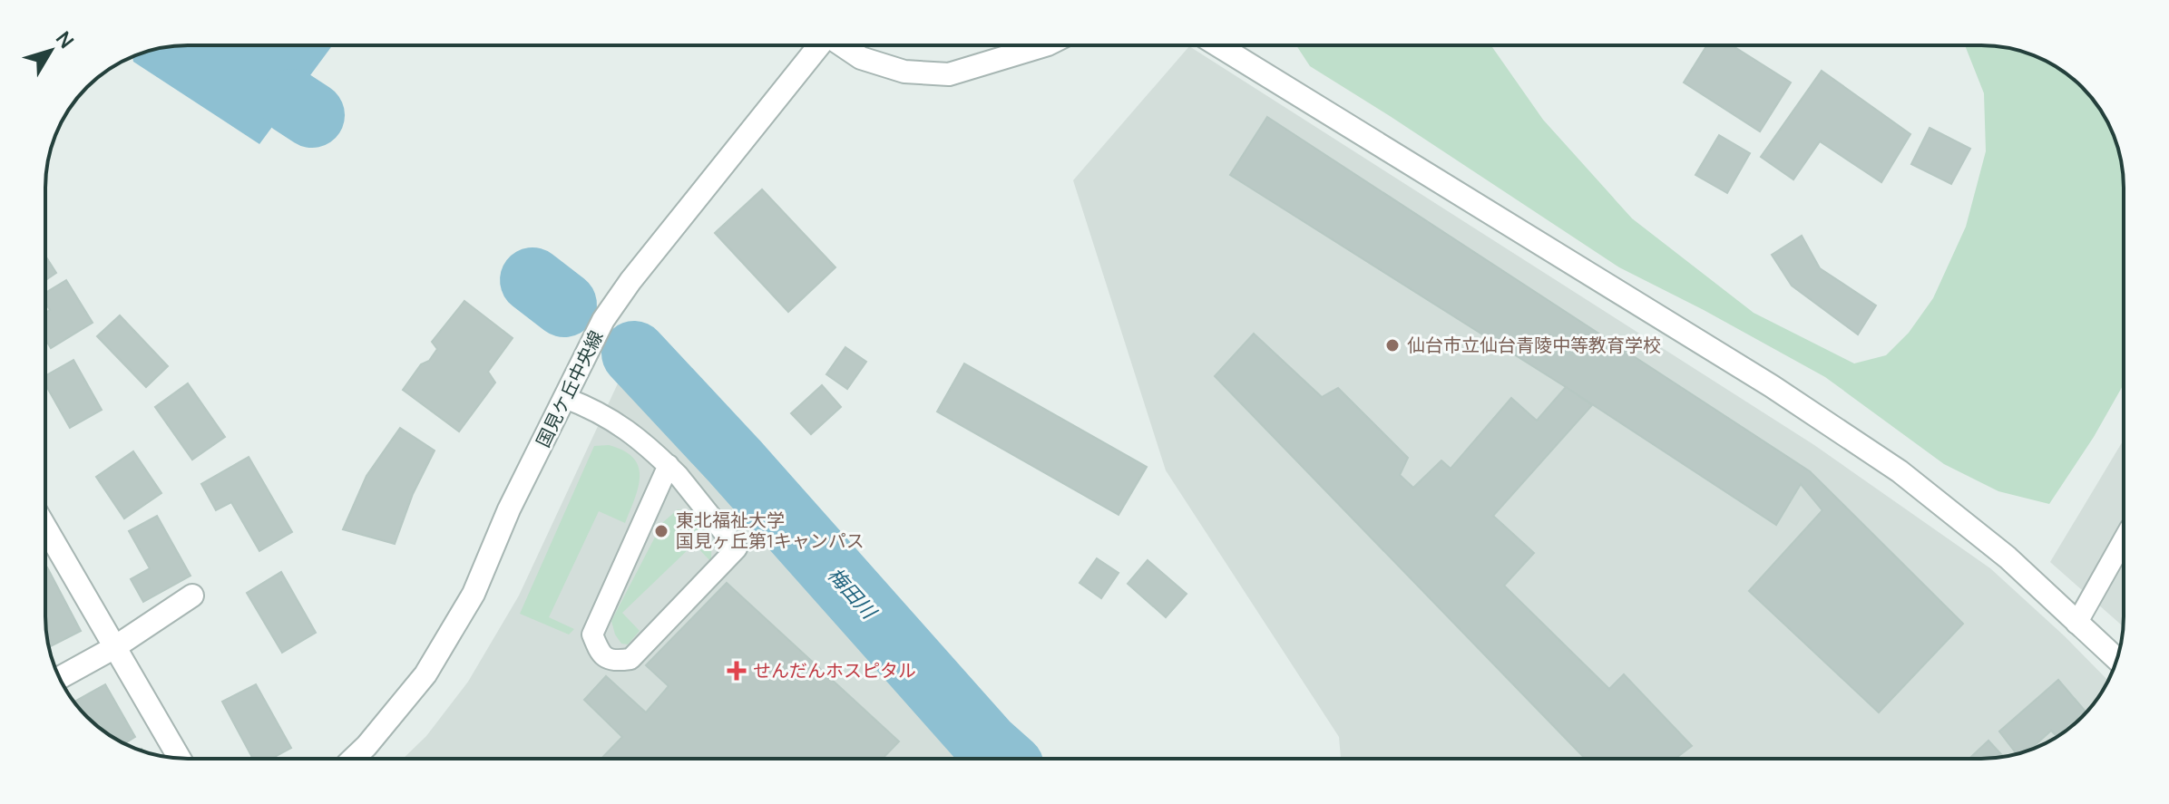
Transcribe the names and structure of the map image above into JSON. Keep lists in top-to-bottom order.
{
  "streets": {
    "street": ["国見ケ丘中央線"]
  },
  "water": ["梅田川"],
  "places": {
    "other": ["仙台市立仙台青陵中等教育学校", "東北福祉大学 国見ヶ丘第1キャンパス"],
    "health": ["せんだんホスピタル"]
  },
  "north": "top right"
}
